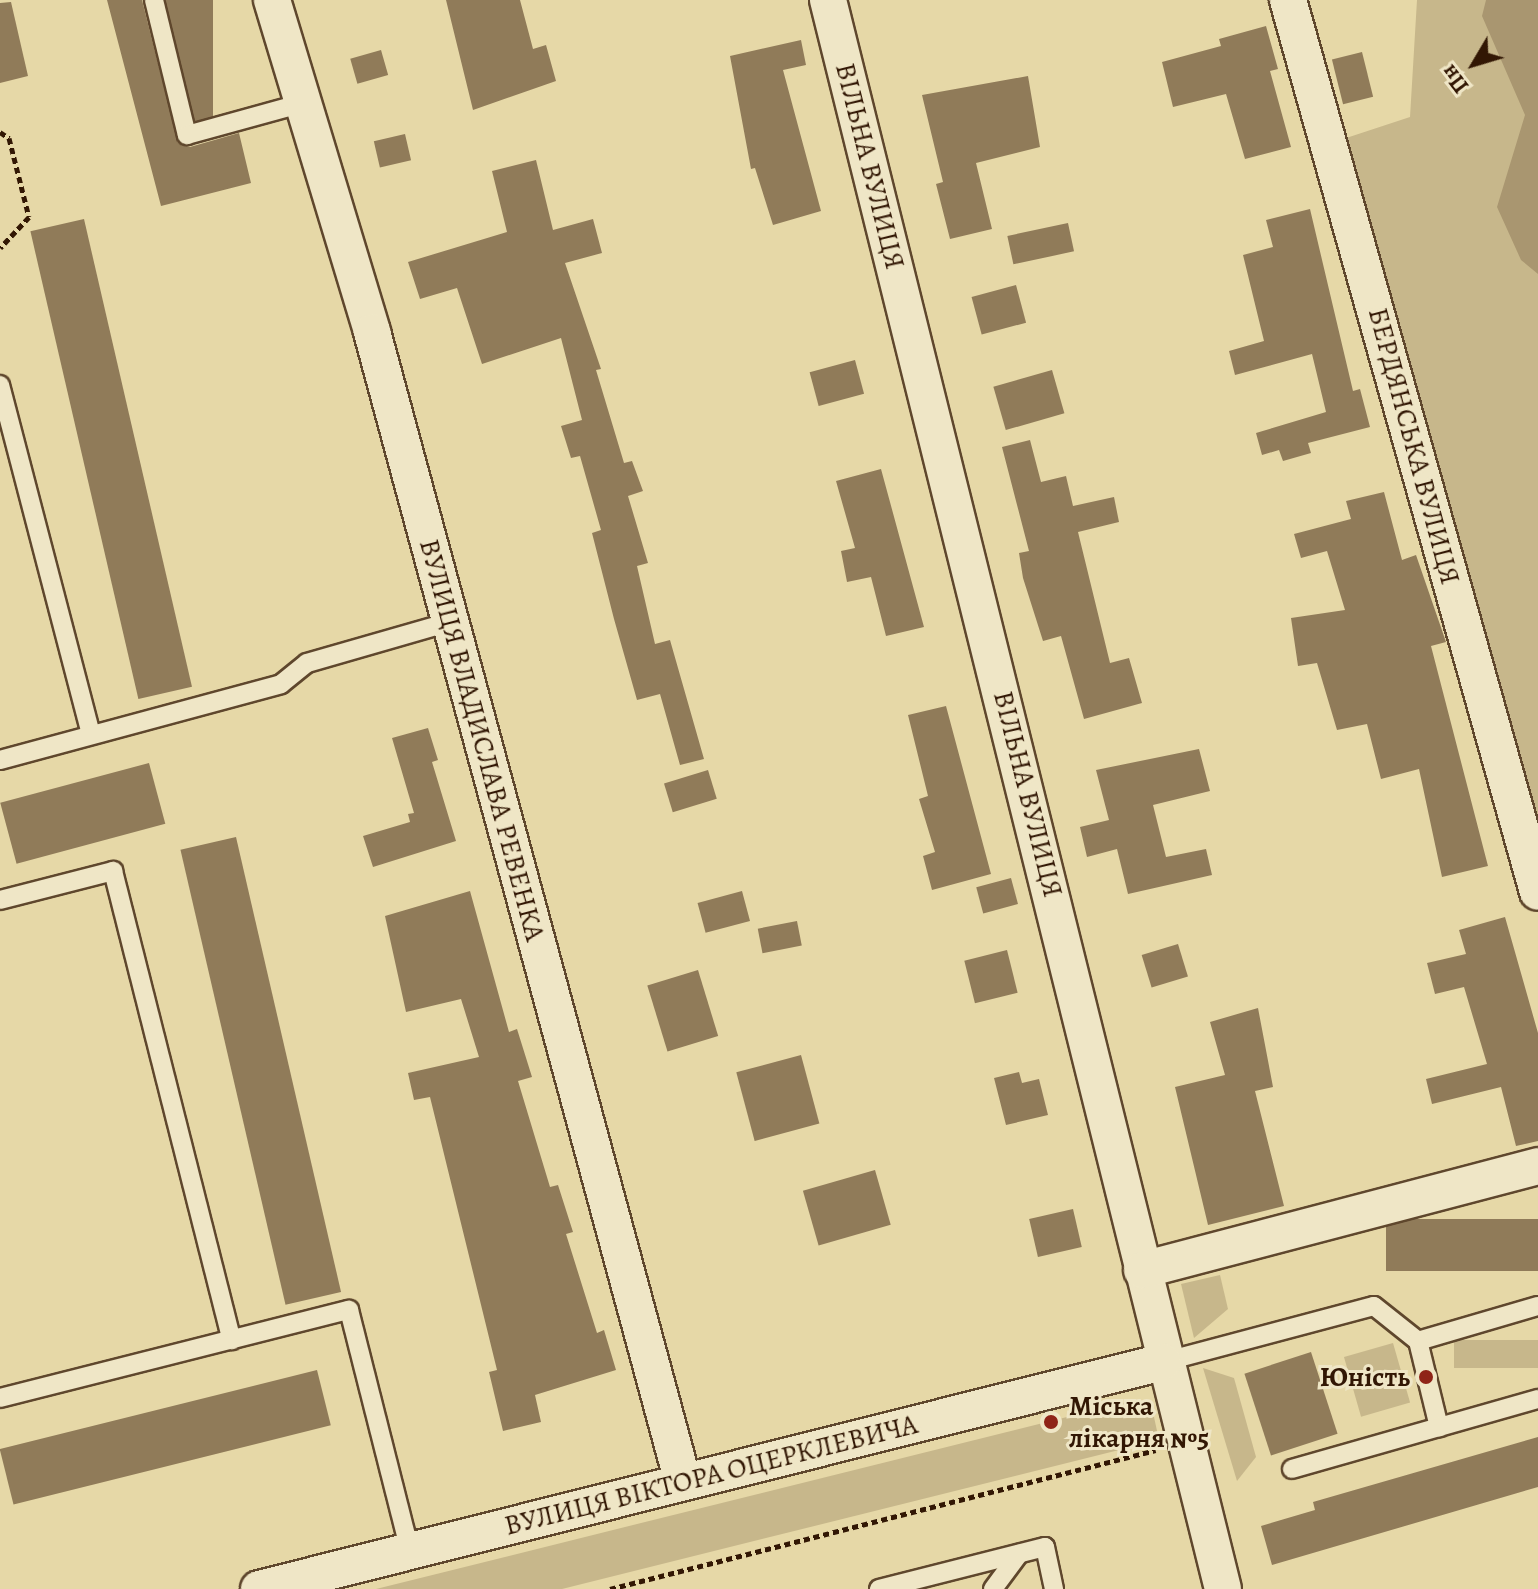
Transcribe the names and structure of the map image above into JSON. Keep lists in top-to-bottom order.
{
  "streets": {
    "street": [
      "ВІЛЬНА ВУЛИЦЯ",
      "БЕРДЯНСЬКА ВУЛИЦЯ",
      "ВУЛИЦЯ ВЛАДИСЛАВА РЕВЕНКА",
      "ВУЛИЦЯ ВІКТОРА ОЦЕРКЛЕВИЧА"
    ]
  },
  "crossings": [
    ["ВІЛЬНА ВУЛИЦЯ", "ВУЛИЦЯ ВІКТОРА ОЦЕРКЛЕВИЧА"],
    ["ВУЛИЦЯ ВЛАДИСЛАВА РЕВЕНКА", "ВУЛИЦЯ ВІКТОРА ОЦЕРКЛЕВИЧА"]
  ],
  "places": ["Юність", "Міська лікарня №5"],
  "north": "bottom left"
}
